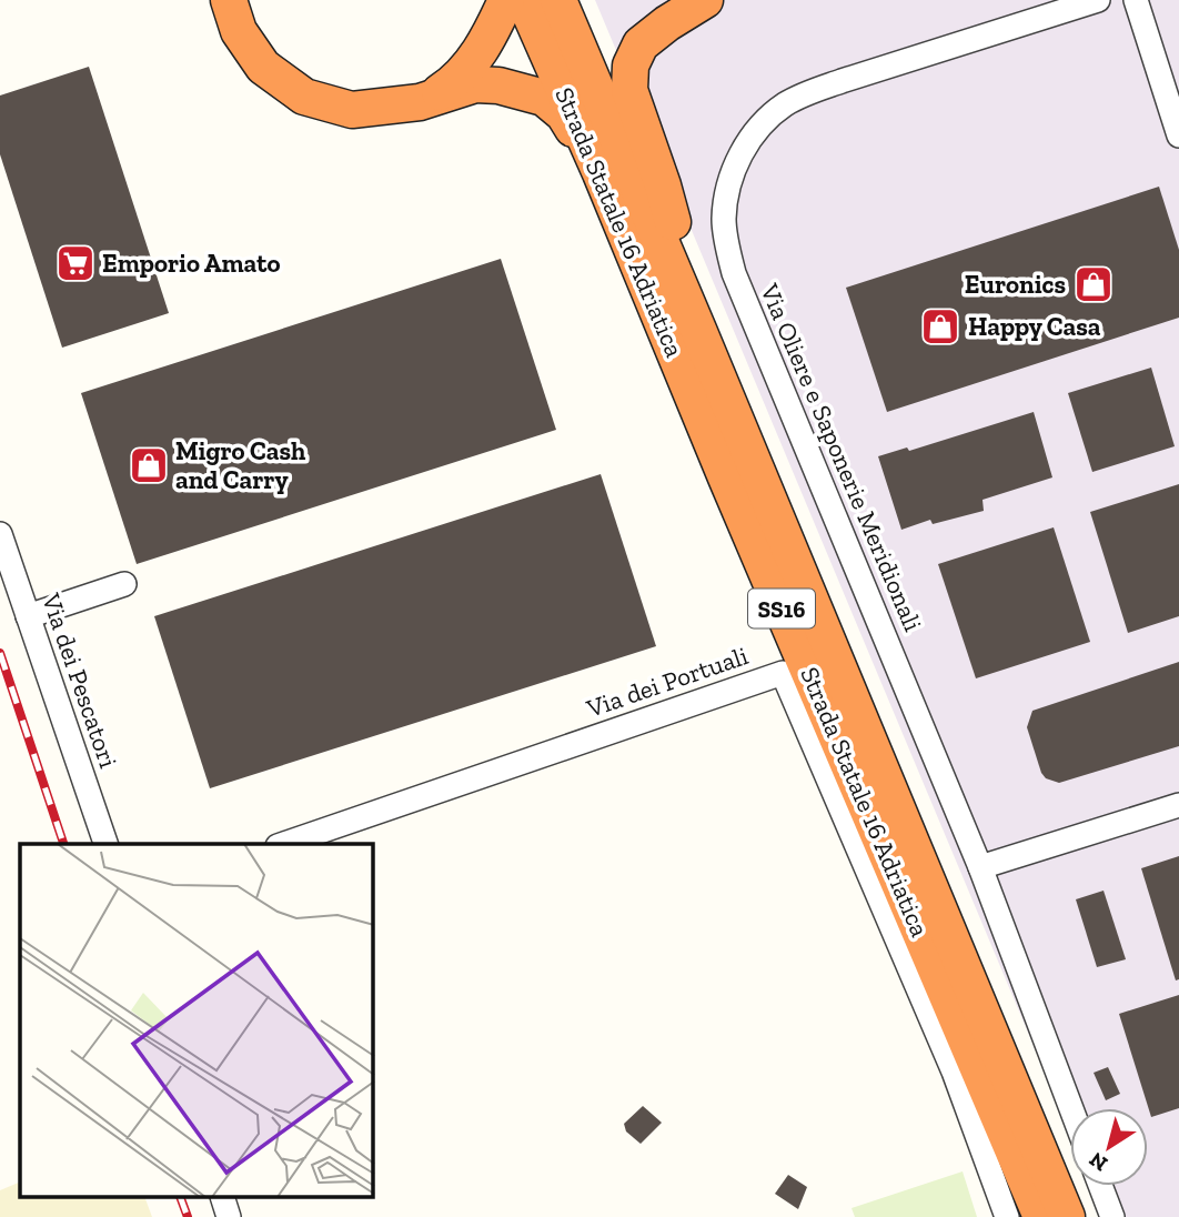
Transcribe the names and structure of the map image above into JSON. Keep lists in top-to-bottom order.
{
  "streets": {
    "highway": ["Strada Statale 16 Adriatica", "SS16"],
    "street": ["Via Oliere e Saponerie Meridionali", "Via dei Pescatori", "Via dei Portuali"]
  },
  "places": {
    "supermarket": ["Emporio Amato"],
    "shop": ["Euronics", "Happy Casa", "Migro Cash and Carry"]
  },
  "north": "bottom left"
}
